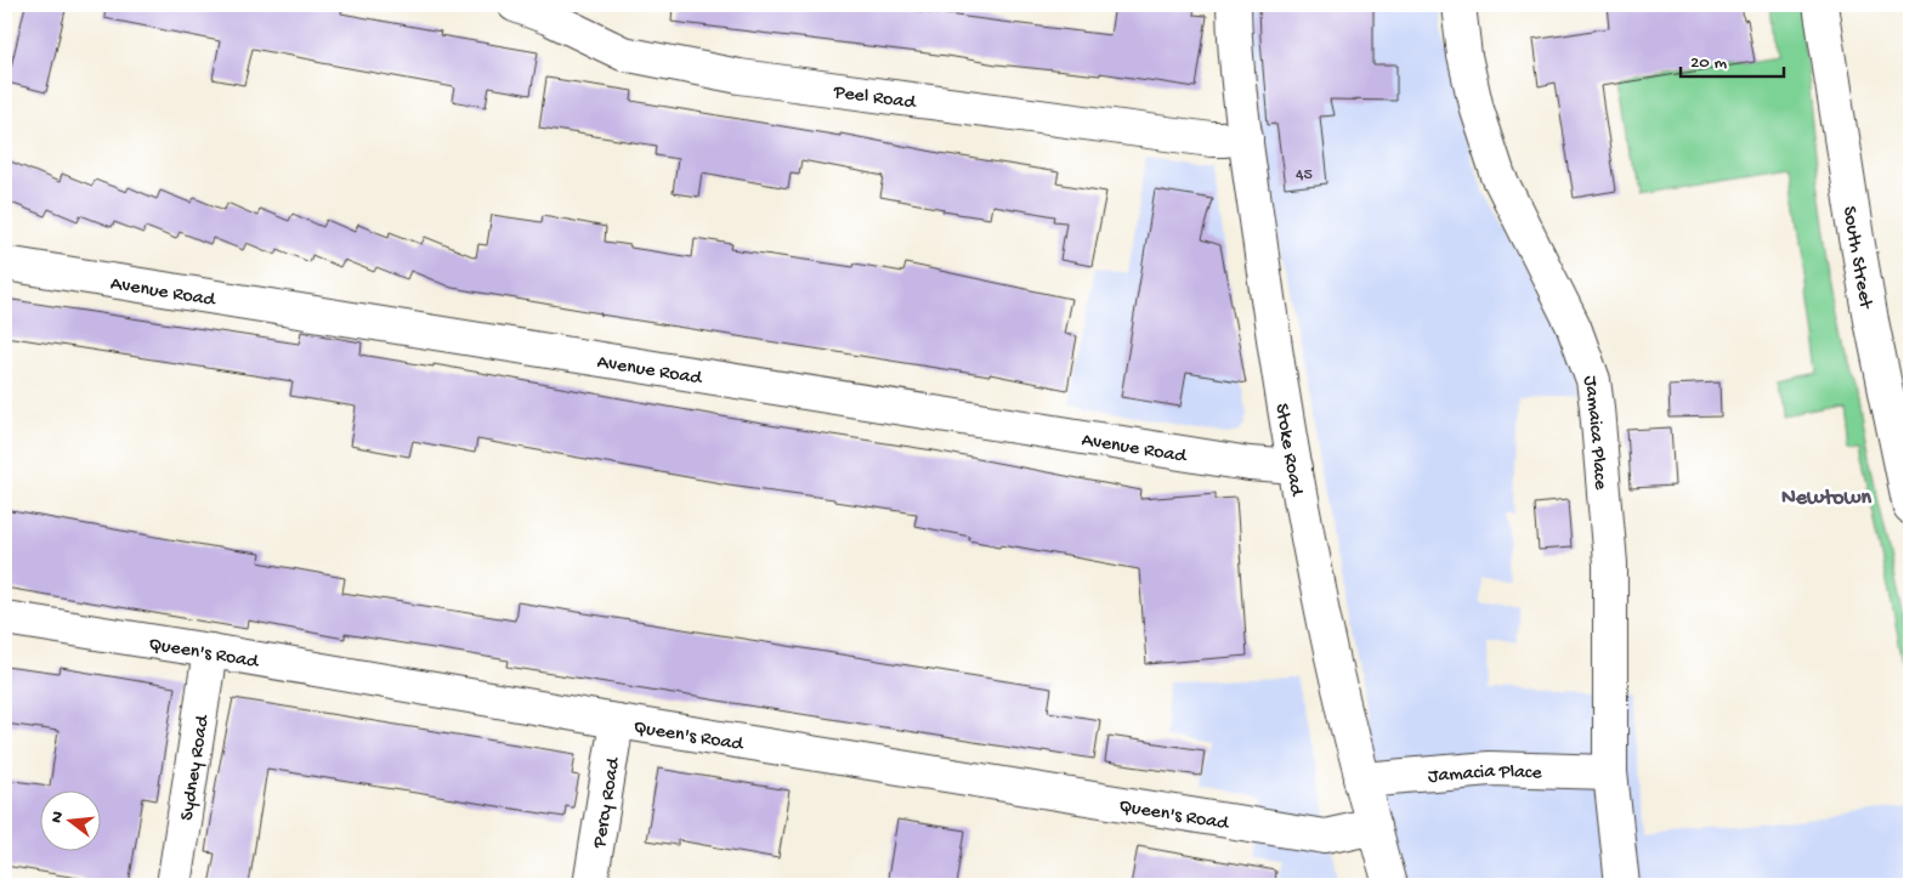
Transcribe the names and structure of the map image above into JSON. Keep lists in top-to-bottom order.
{
  "streets": {
    "street": [
      "Peel Road",
      "South Street",
      "Avenue Road",
      "Jamaica Place",
      "Stoke Road",
      "Queen's Road",
      "Sydney Road",
      "Jamacia Place",
      "Percy Road"
    ]
  },
  "crossings": [
    ["Peel Road", "Stoke Road"],
    ["Avenue Road", "Stoke Road"],
    ["Jamaica Place", "Jamacia Place"],
    ["Stoke Road", "Queen's Road"],
    ["Stoke Road", "Jamacia Place"],
    ["Queen's Road", "Sydney Road"],
    ["Queen's Road", "Percy Road"]
  ],
  "districts": ["Newtown"],
  "house_numbers": ["45"],
  "scale_bar": "20 m",
  "north": "left"
}
